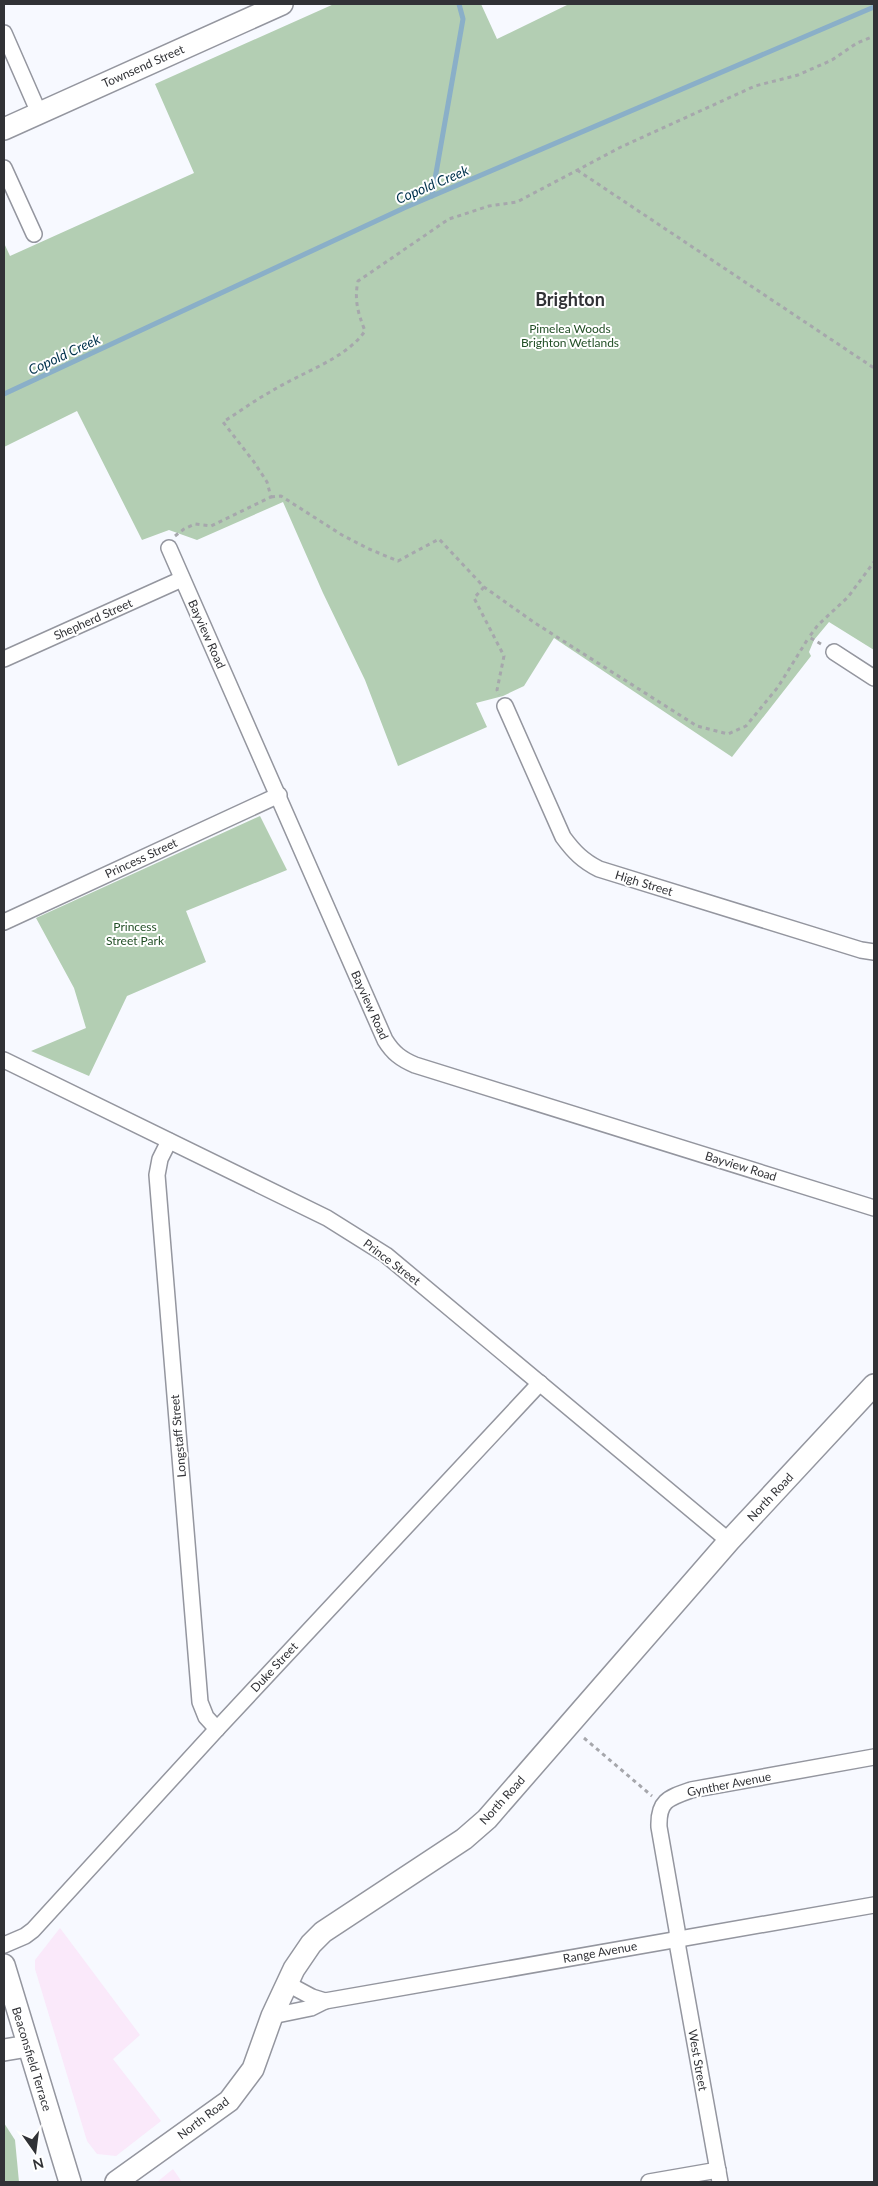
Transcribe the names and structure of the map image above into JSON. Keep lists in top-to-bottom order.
{
  "streets": {
    "street": [
      "Townsend Street",
      "Shepherd Street",
      "Bayview Road",
      "Princess Street",
      "High Street",
      "Prince Street",
      "Longstaff Street",
      "North Road",
      "Duke Street",
      "Gynther Avenue",
      "Range Avenue",
      "Beaconsfield Terrace",
      "West Street"
    ]
  },
  "crossings": [
    ["Shepherd Street", "Bayview Road"],
    ["Bayview Road", "Princess Street"],
    ["Prince Street", "Longstaff Street"],
    ["Prince Street", "North Road"],
    ["Prince Street", "Duke Street"],
    ["Longstaff Street", "Duke Street"],
    ["North Road", "Range Avenue"],
    ["Range Avenue", "West Street"]
  ],
  "districts": ["Brighton"],
  "water": ["Copold Creek"],
  "parks": ["Pimelea Woods Brighton Wetlands", "Princess Street Park"],
  "north": "bottom"
}
